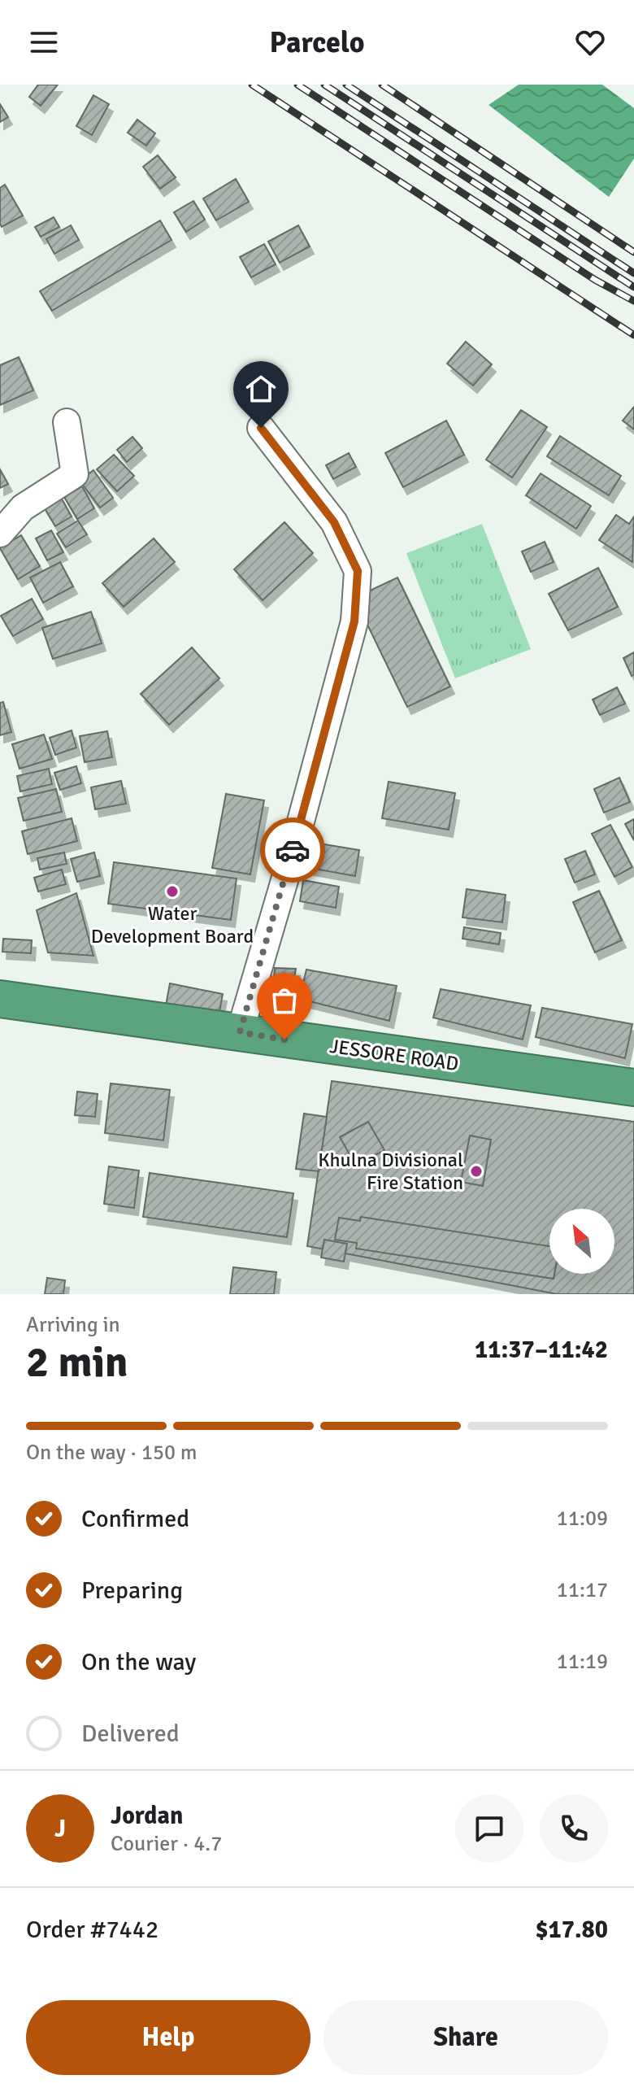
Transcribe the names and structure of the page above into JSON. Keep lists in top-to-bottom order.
{
  "streets": {
    "highway": ["JESSORE ROAD"]
  },
  "places": ["Water Development Board", "Khulna Divisional Fire Station"],
  "north": "top left",
  "page": {
    "header": "Parcelo",
    "heading": ["2 min", "Arriving in", "11:37–11:42"],
    "panel": [
      "Jordan",
      "Courier · 4.7",
      "Order #7442",
      "$17.80"
    ],
    "bar": "On the way · 150 m",
    "list": [
      ["Confirmed", "11:09"],
      ["Preparing", "11:17"],
      ["On the way", "11:19"],
      "Delivered"
    ],
    "round": "J",
    "buttons": ["Help", "Share"]
  }
}
